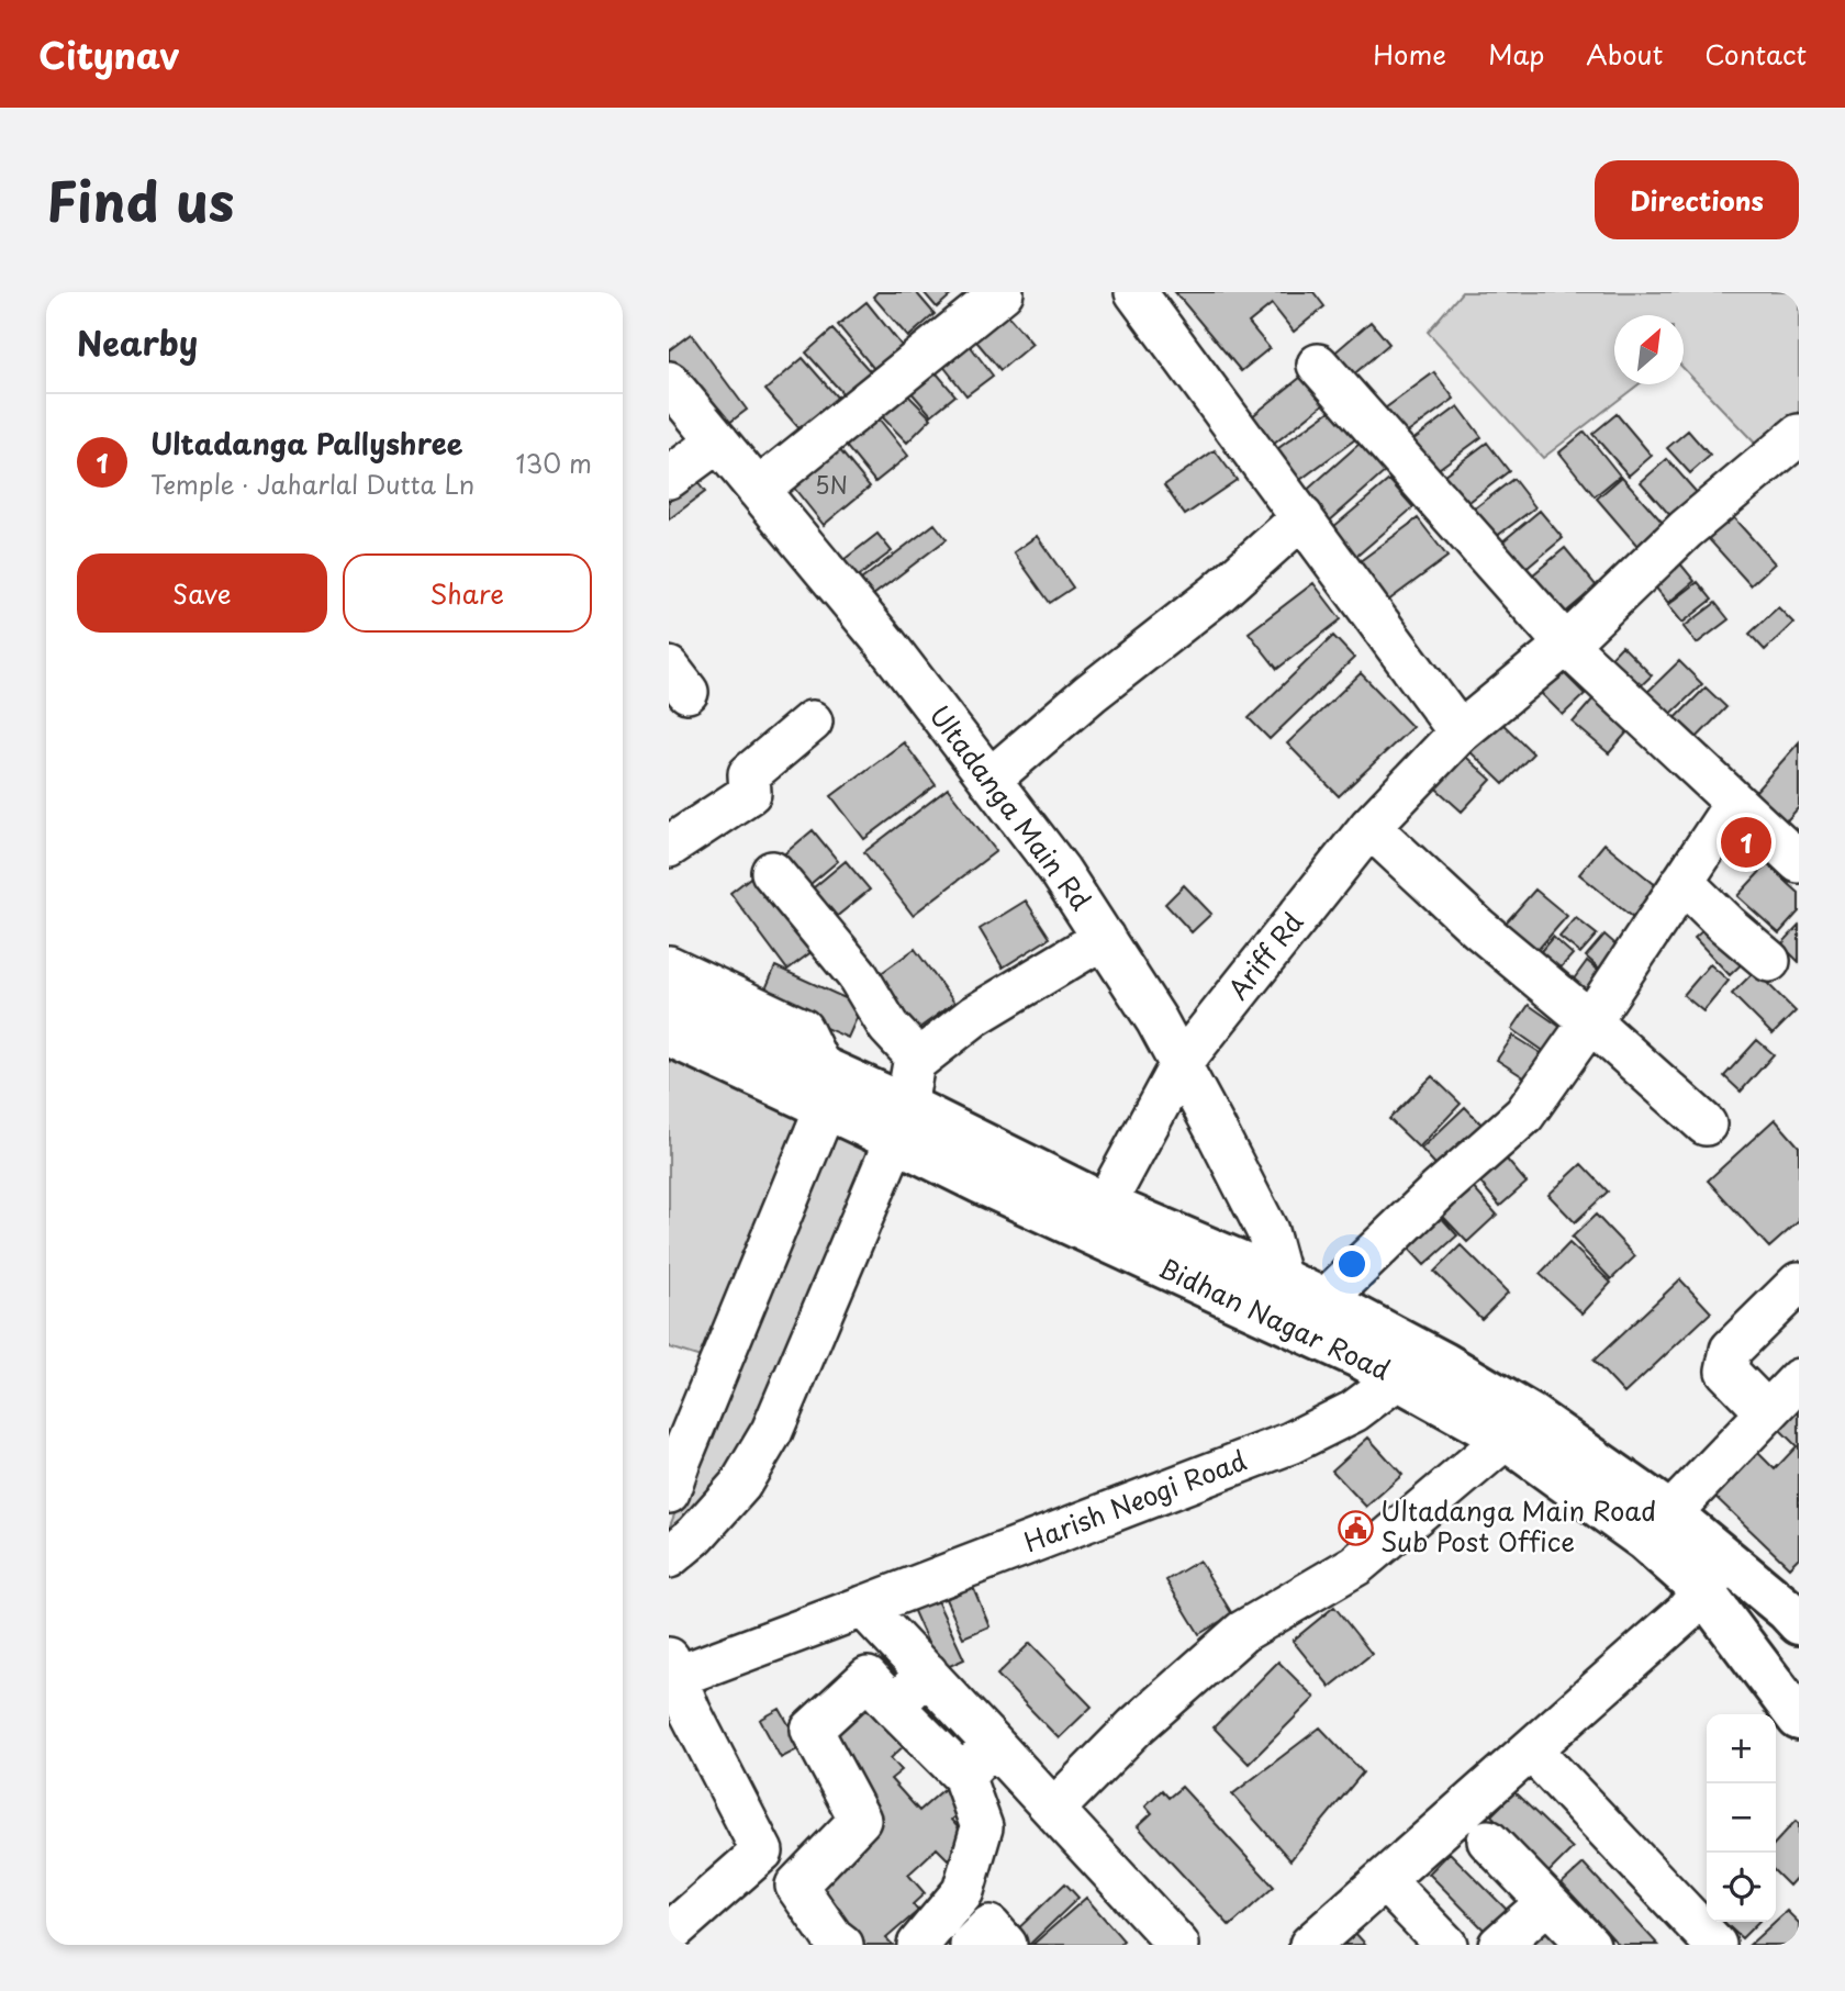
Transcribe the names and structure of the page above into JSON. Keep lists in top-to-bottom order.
{
  "streets": {
    "main road": ["Bidhan Nagar Road"],
    "street": ["Ultadanga Main Rd", "Ariff Rd", "Harish Neogi Road"]
  },
  "crossings": [
    ["Ultadanga Main Rd", "Ariff Rd"],
    ["Ultadanga Main Rd", "Bidhan Nagar Road"],
    ["Ariff Rd", "Bidhan Nagar Road"],
    ["Bidhan Nagar Road", "Harish Neogi Road"]
  ],
  "places": {
    "public building": ["Ultadanga Main Road Sub Post Office"]
  },
  "house_numbers": ["5N"],
  "north": "top right",
  "page": {
    "header": "Citynav",
    "nav": [
      "Home",
      "Map",
      "About",
      "Contact"
    ],
    "title": "Find us",
    "buttons": [
      "Directions",
      ["Save", "Share"]
    ],
    "heading": "Nearby",
    "list": [
      {
        "mark": "1",
        "name": "Ultadanga Pallyshree",
        "note": "Temple · Jaharlal Dutta Ln",
        "value": "130 m"
      }
    ],
    "pins": "1",
    "map_buttons": ["+", "−"]
  }
}
